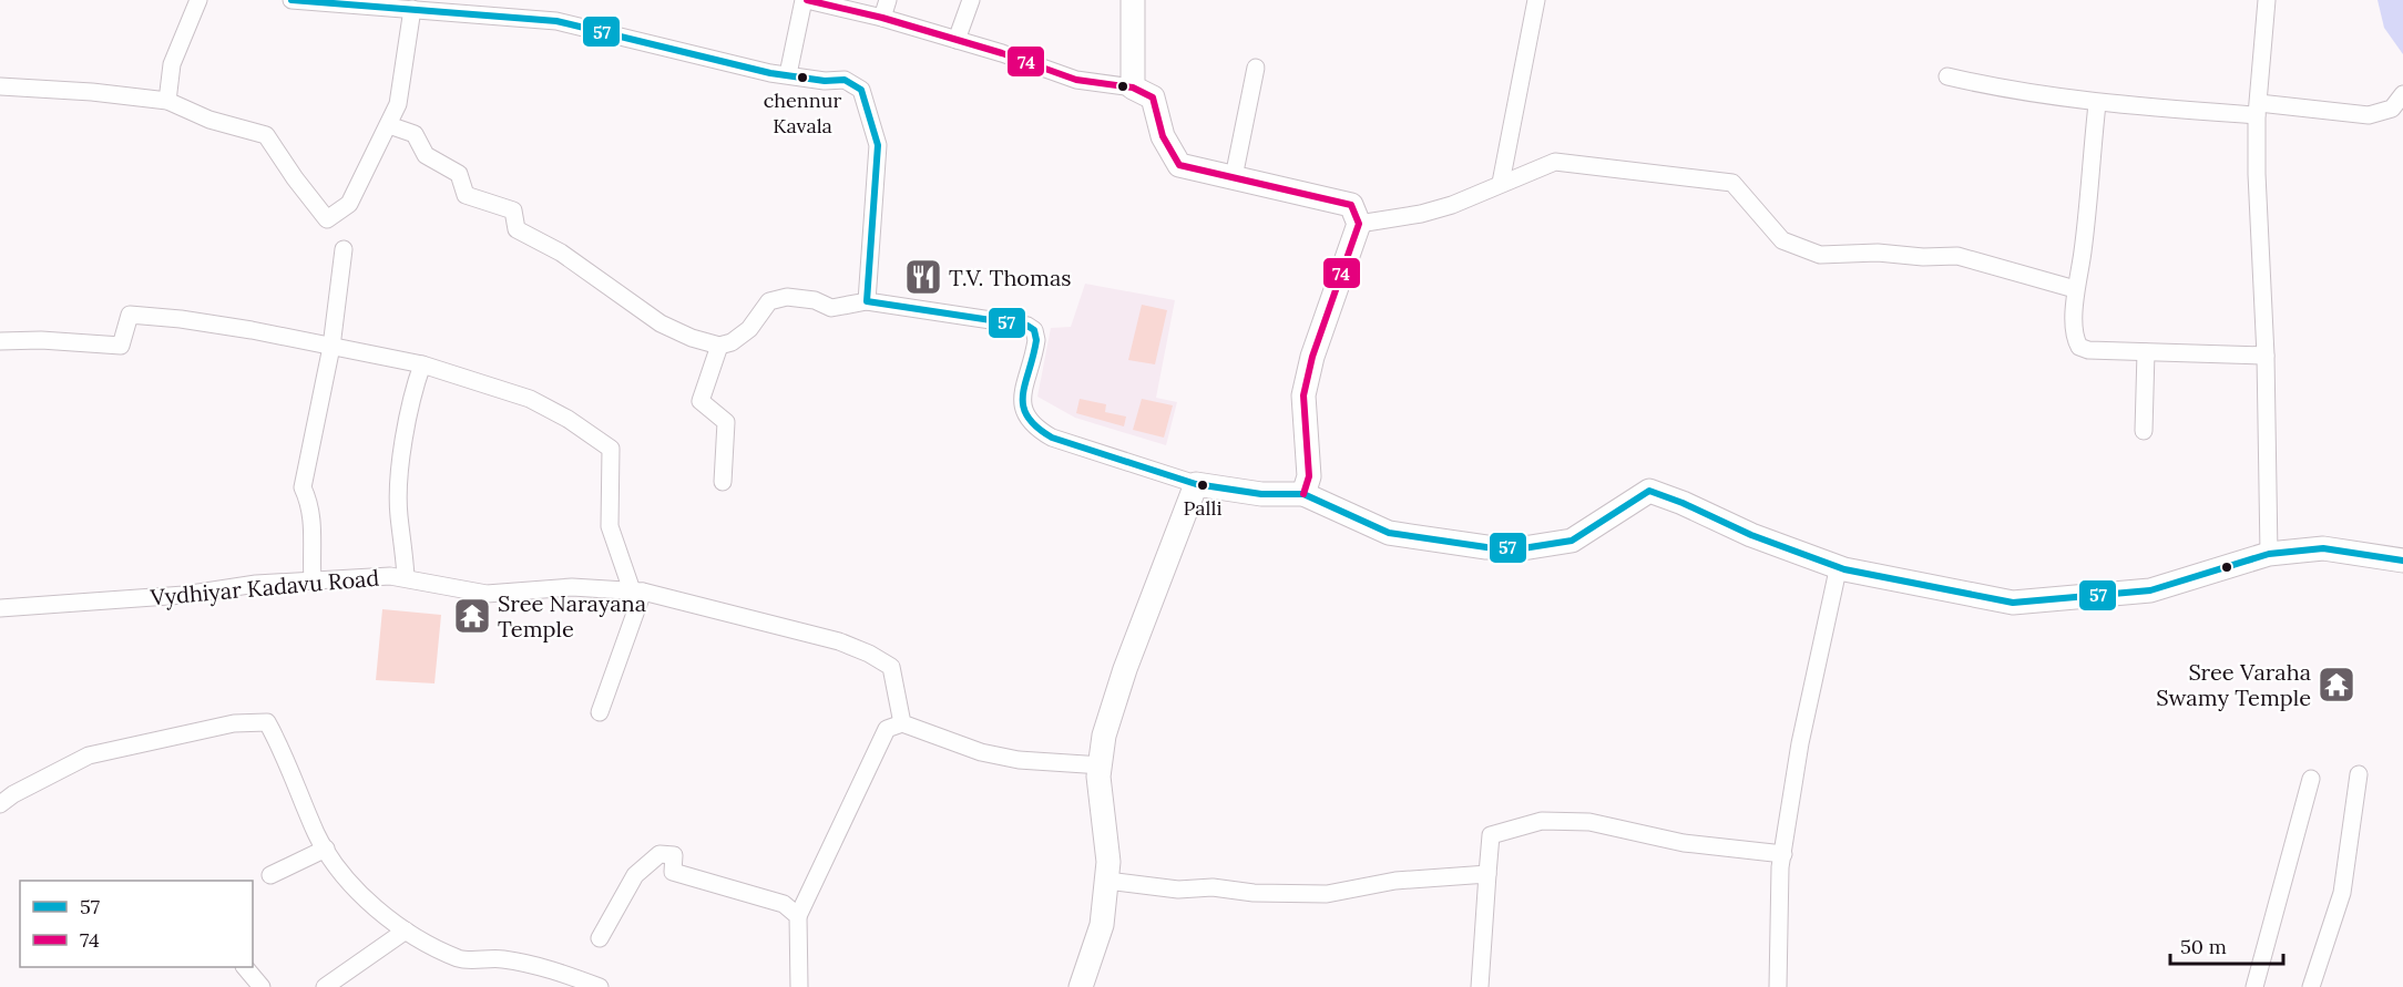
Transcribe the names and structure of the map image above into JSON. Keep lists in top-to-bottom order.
{
  "streets": {
    "street": ["Vydhiyar Kadavu Road"]
  },
  "places": {
    "other": ["chennur Kavala", "Palli"],
    "restaurant": ["T.V. Thomas"],
    "temple": ["Sree Narayana Temple", "Sree Varaha Swamy Temple"]
  },
  "lines": ["transit line 57", "transit line 74"],
  "legend": ["57", "74"],
  "scale_bar": "50 m"
}
